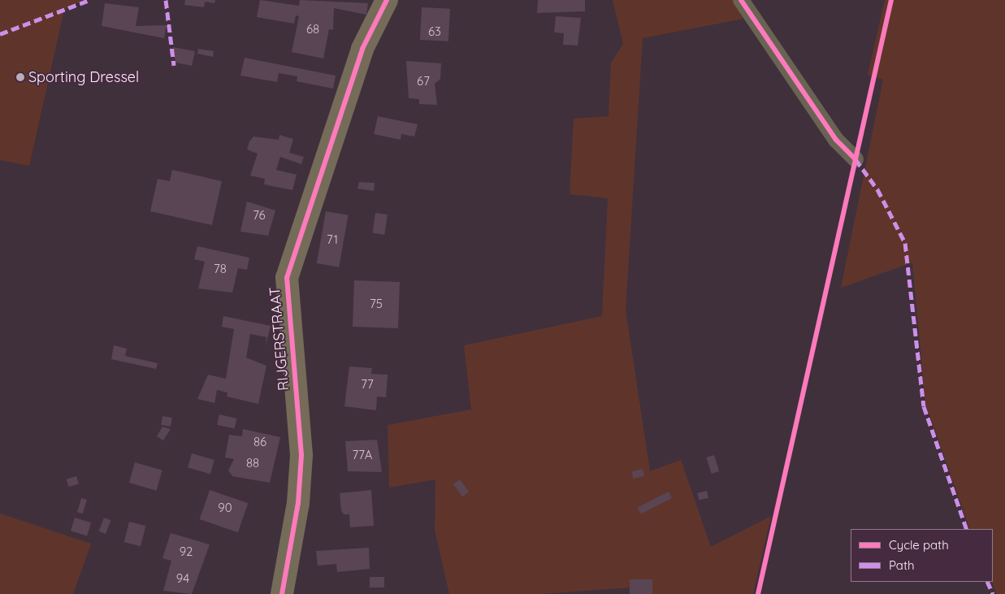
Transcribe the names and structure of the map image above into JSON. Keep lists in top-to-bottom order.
{
  "streets": {
    "street": ["RIJGERSTRAAT"]
  },
  "places": ["Sporting Dressel"],
  "house_numbers": [
    "68",
    "63",
    "67",
    "76",
    "71",
    "78",
    "75",
    "77",
    "86",
    "77A",
    "88",
    "90",
    "92",
    "94"
  ],
  "legend": ["Cycle path", "Path"]
}
